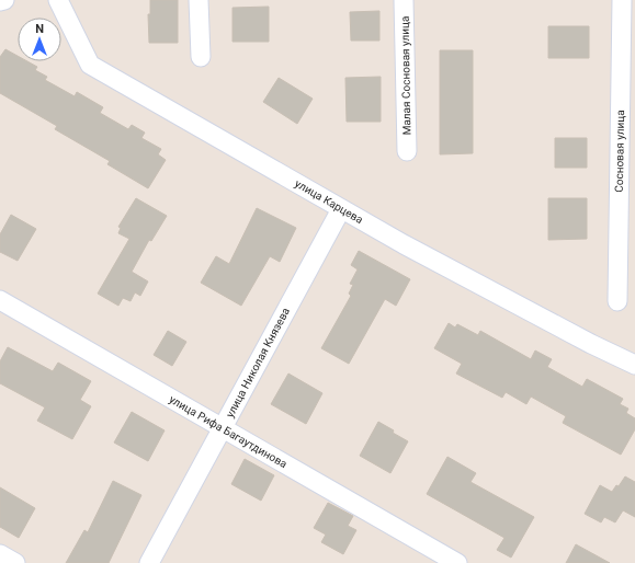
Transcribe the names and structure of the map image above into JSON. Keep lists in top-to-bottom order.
{
  "streets": {
    "street": [
      "Малая Сосновая улица",
      "Сосновая улица",
      "улица Карцева",
      "улица Николая Князева",
      "улица Рифа Багаутдинова"
    ]
  },
  "crossings": [
    ["улица Карцева", "улица Николая Князева"],
    ["улица Николая Князева", "улица Рифа Багаутдинова"]
  ],
  "north": "top"
}
